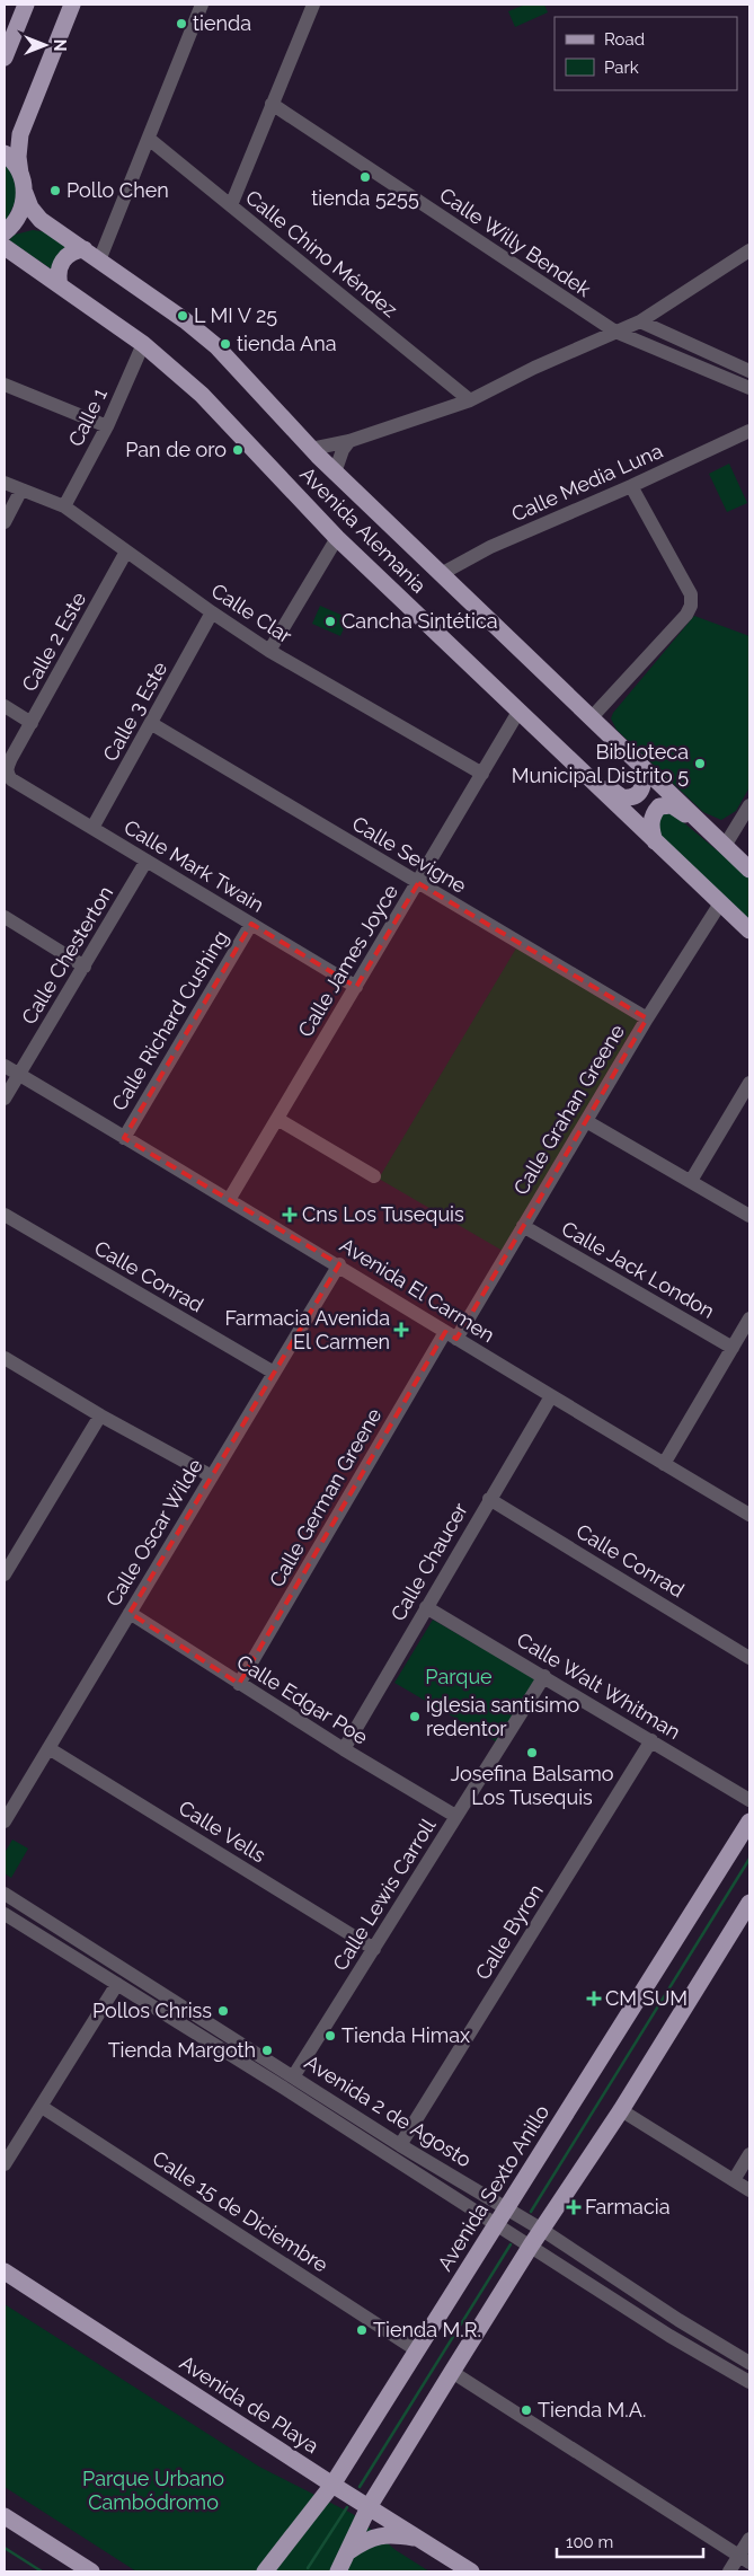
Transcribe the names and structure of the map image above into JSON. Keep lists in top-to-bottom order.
{
  "streets": {
    "main road": ["Avenida Alemania", "Avenida Sexto Anillo", "Avenida de Playa"],
    "street": [
      "Calle Willy Bendek",
      "Calle Chino Méndez",
      "Calle 1",
      "Calle Media Luna",
      "Calle Clar",
      "Calle 2 Este",
      "Calle 3 Este",
      "Calle Sevigne",
      "Calle Mark Twain",
      "Calle Chesterton",
      "Calle James Joyce",
      "Calle Richard Cushing",
      "Calle Grahan Greene",
      "Calle Jack London",
      "Calle Conrad",
      "Avenida El Carmen",
      "Calle German Greene",
      "Calle Oscar Wilde",
      "Calle Chaucer",
      "Calle Walt Whitman",
      "Calle Edgar Poe",
      "Calle Vells",
      "Calle Lewis Carroll",
      "Calle Byron",
      "Avenida 2 de Agosto",
      "Calle 15 de Diciembre"
    ]
  },
  "crossings": [
    ["Calle 1", "Avenida Alemania"],
    ["Calle 1", "Calle Clar"],
    ["Calle Media Luna", "Avenida Alemania"],
    ["Avenida Alemania", "Calle James Joyce"],
    ["Avenida Alemania", "Calle Grahan Greene"],
    ["Calle Clar", "Calle 2 Este"],
    ["Calle Clar", "Calle 3 Este"],
    ["Calle Clar", "Calle James Joyce"],
    ["Calle 2 Este", "Calle Mark Twain"],
    ["Calle 3 Este", "Calle Sevigne"],
    ["Calle 3 Este", "Calle Mark Twain"],
    ["Calle Sevigne", "Calle James Joyce"],
    ["Calle Sevigne", "Calle Grahan Greene"],
    ["Calle Mark Twain", "Calle Chesterton"],
    ["Calle Mark Twain", "Calle James Joyce"],
    ["Calle Mark Twain", "Calle Richard Cushing"],
    ["Calle Chesterton", "Avenida El Carmen"],
    ["Calle James Joyce", "Avenida El Carmen"],
    ["Calle Richard Cushing", "Avenida El Carmen"],
    ["Calle Grahan Greene", "Calle Jack London"],
    ["Calle Grahan Greene", "Avenida El Carmen"],
    ["Calle Grahan Greene", "Calle German Greene"],
    ["Calle Conrad", "Calle Oscar Wilde"],
    ["Calle Conrad", "Calle Chaucer"],
    ["Avenida El Carmen", "Calle German Greene"],
    ["Avenida El Carmen", "Calle Oscar Wilde"],
    ["Avenida El Carmen", "Calle Chaucer"],
    ["Calle German Greene", "Calle Edgar Poe"],
    ["Calle Oscar Wilde", "Calle Edgar Poe"],
    ["Calle Oscar Wilde", "Calle Vells"],
    ["Calle Chaucer", "Calle Walt Whitman"],
    ["Calle Chaucer", "Calle Edgar Poe"],
    ["Calle Walt Whitman", "Calle Lewis Carroll"],
    ["Calle Walt Whitman", "Calle Byron"],
    ["Calle Edgar Poe", "Calle Lewis Carroll"],
    ["Calle Vells", "Calle Lewis Carroll"],
    ["Calle Lewis Carroll", "Avenida 2 de Agosto"],
    ["Calle Byron", "Avenida 2 de Agosto"],
    ["Avenida 2 de Agosto", "Avenida Sexto Anillo"],
    ["Avenida Sexto Anillo", "Calle 15 de Diciembre"],
    ["Avenida Sexto Anillo", "Avenida de Playa"]
  ],
  "parks": ["Parque", "Parque Urbano Cambódromo"],
  "places": {
    "other": [
      "tienda",
      "tienda 5255",
      "Pollo Chen",
      "L MI V 25",
      "tienda Ana",
      "Pan de oro",
      "Cancha Sintética",
      "Biblioteca Municipal Distrito 5",
      "iglesia santisimo redentor",
      "Josefina Balsamo Los Tusequis",
      "Pollos Chriss",
      "Tienda Himax",
      "Tienda Margoth",
      "Tienda M.R.",
      "Tienda M.A."
    ],
    "health": [
      "Cns Los Tusequis",
      "Farmacia Avenida El Carmen",
      "CM SUM",
      "Farmacia"
    ]
  },
  "legend": ["Road", "Park"],
  "scale_bar": "100 m",
  "north": "right"
}
